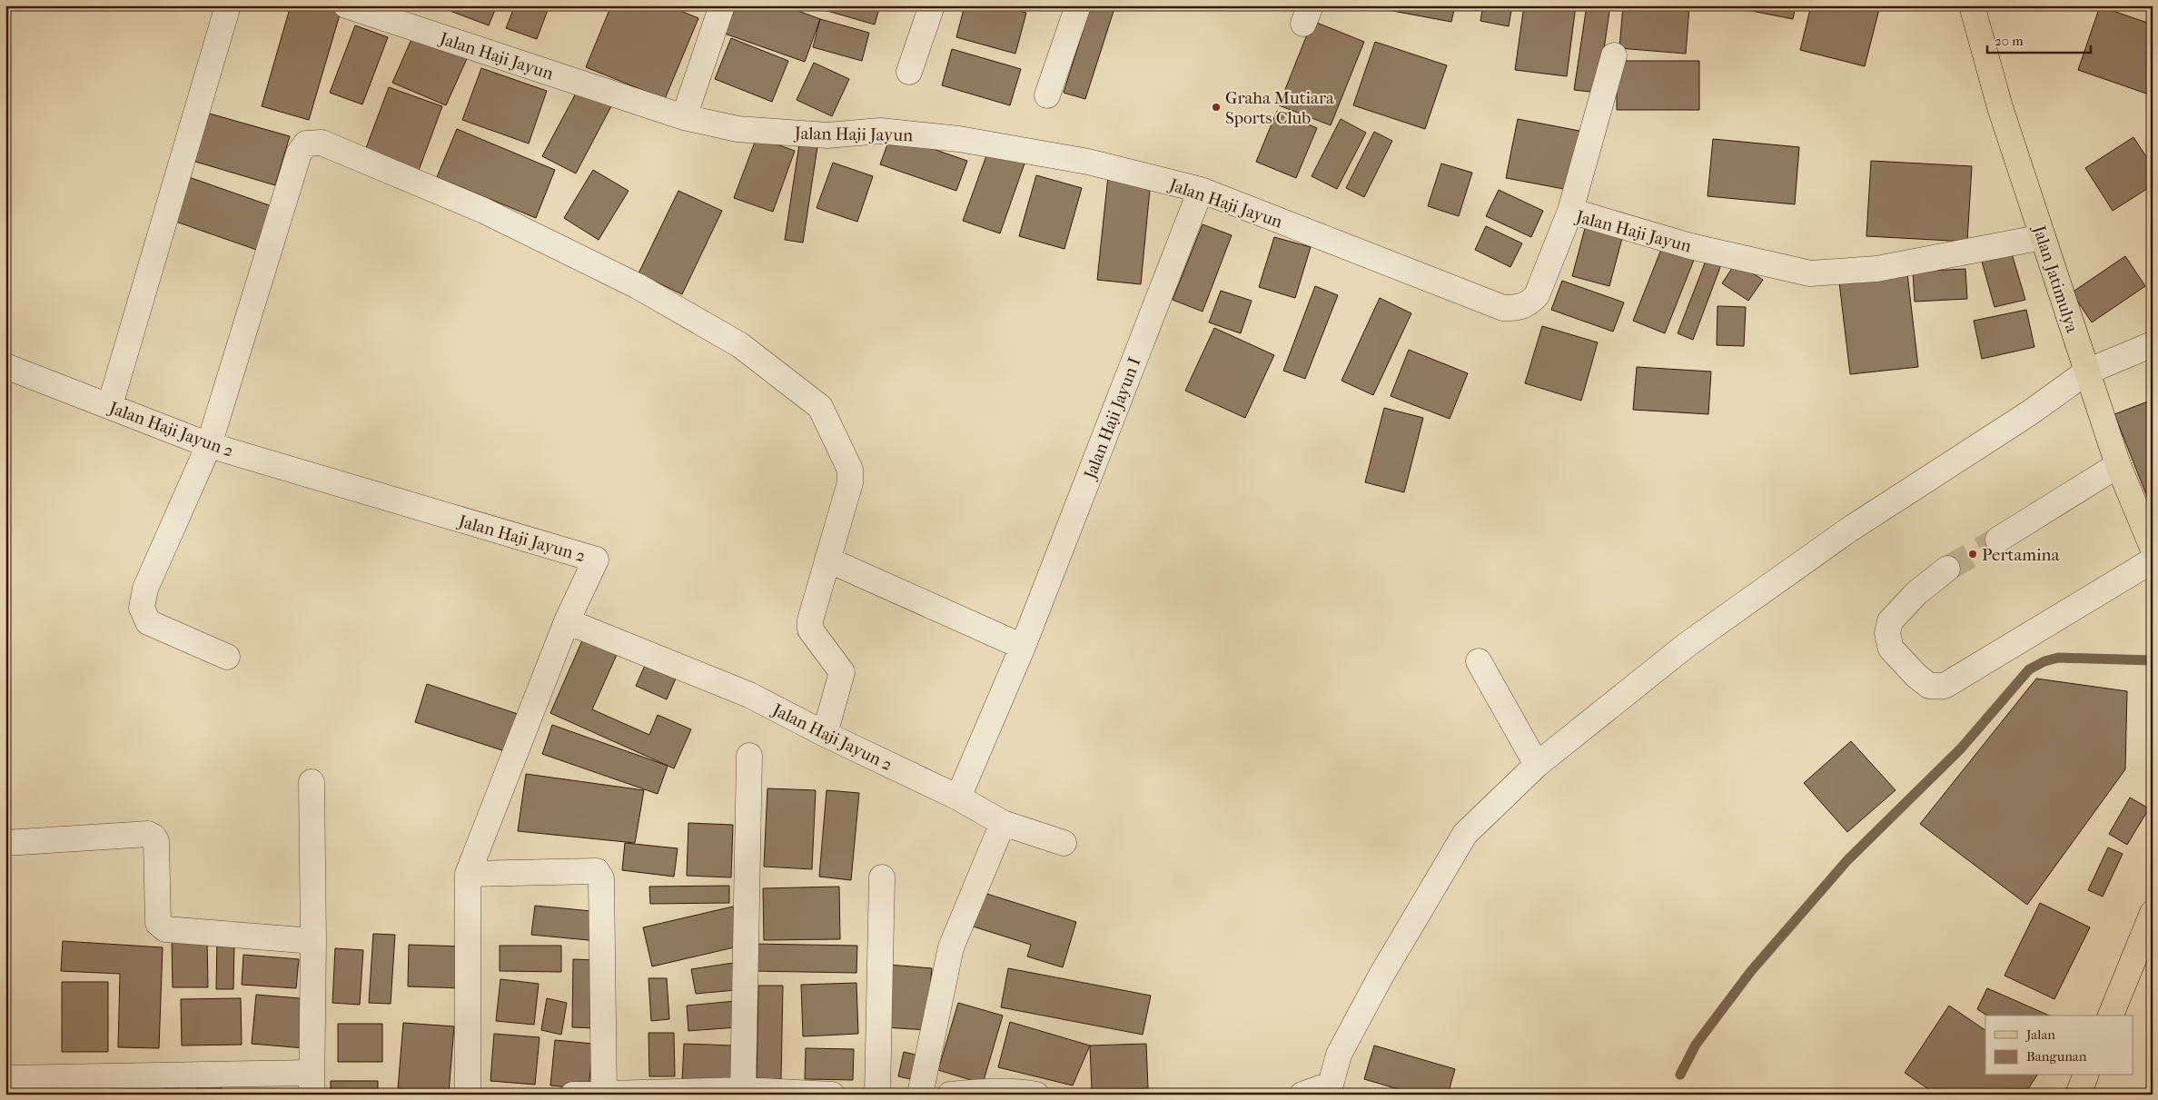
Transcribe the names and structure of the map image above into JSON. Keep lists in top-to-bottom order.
{
  "streets": {
    "main road": ["Jalan Jatimulya"],
    "street": ["Jalan Haji Jayun", "Jalan Haji Jayun I", "Jalan Haji Jayun 2"]
  },
  "crossings": [
    ["Jalan Haji Jayun", "Jalan Jatimulya"],
    ["Jalan Haji Jayun", "Jalan Haji Jayun I"],
    ["Jalan Haji Jayun I", "Jalan Haji Jayun 2"]
  ],
  "places": ["Graha Mutiara Sports Club", "Pertamina"],
  "legend": ["Jalan", "Bangunan"],
  "scale_bar": "20 m"
}
